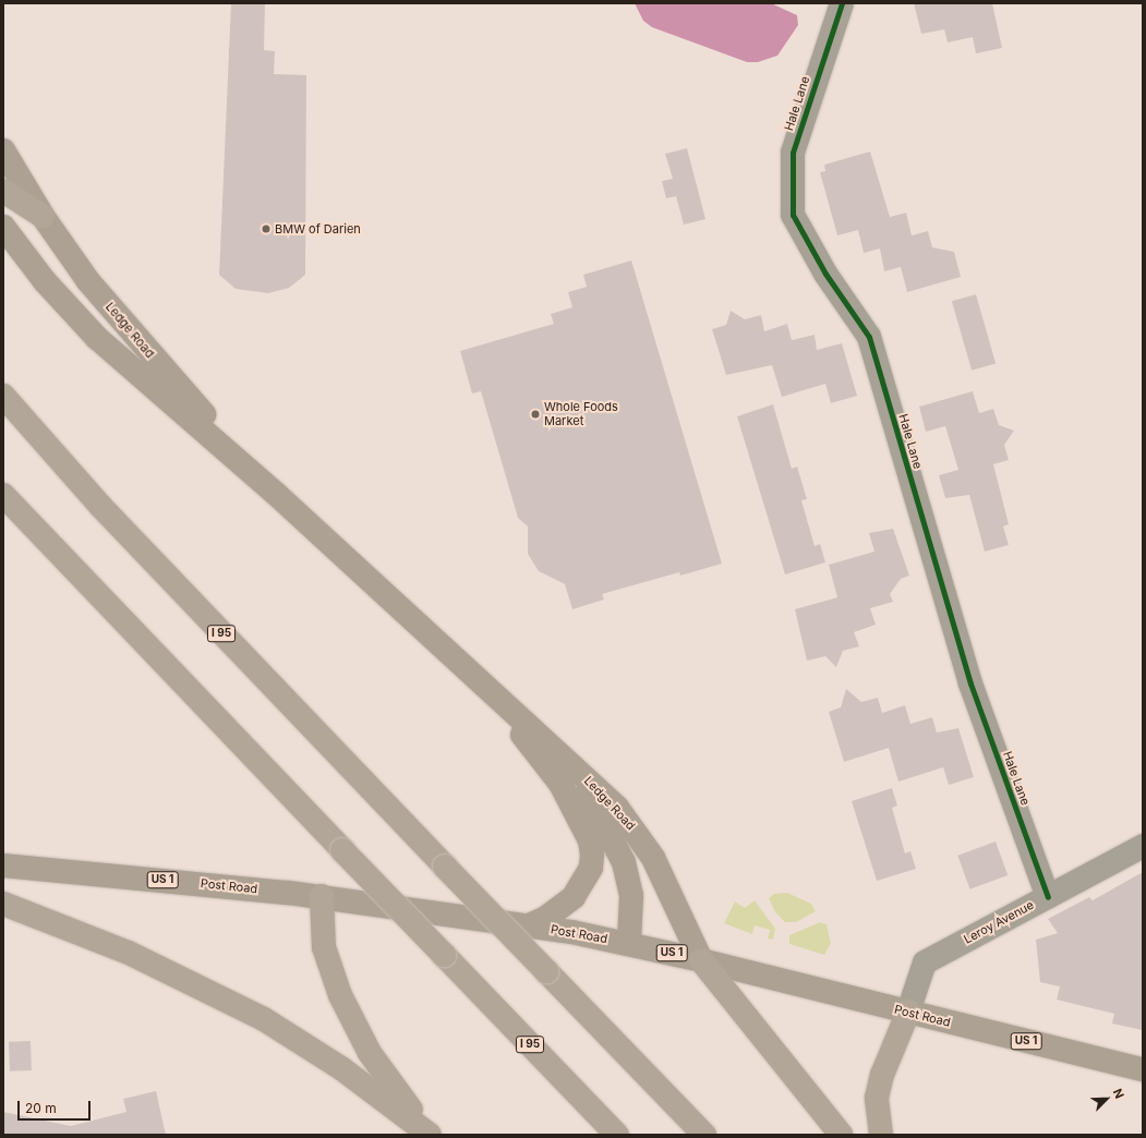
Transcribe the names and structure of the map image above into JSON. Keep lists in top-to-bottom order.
{
  "streets": {
    "highway": ["I 95"],
    "main road": ["Ledge Road", "US 1", "Post Road"],
    "street": ["Hale Lane", "Leroy Avenue"]
  },
  "crossings": [
    ["Hale Lane", "Leroy Avenue"],
    ["Ledge Road", "Post Road"],
    ["Post Road", "Leroy Avenue"]
  ],
  "places": ["BMW of Darien", "Whole Foods Market"],
  "scale_bar": "20 m",
  "north": "top right"
}
